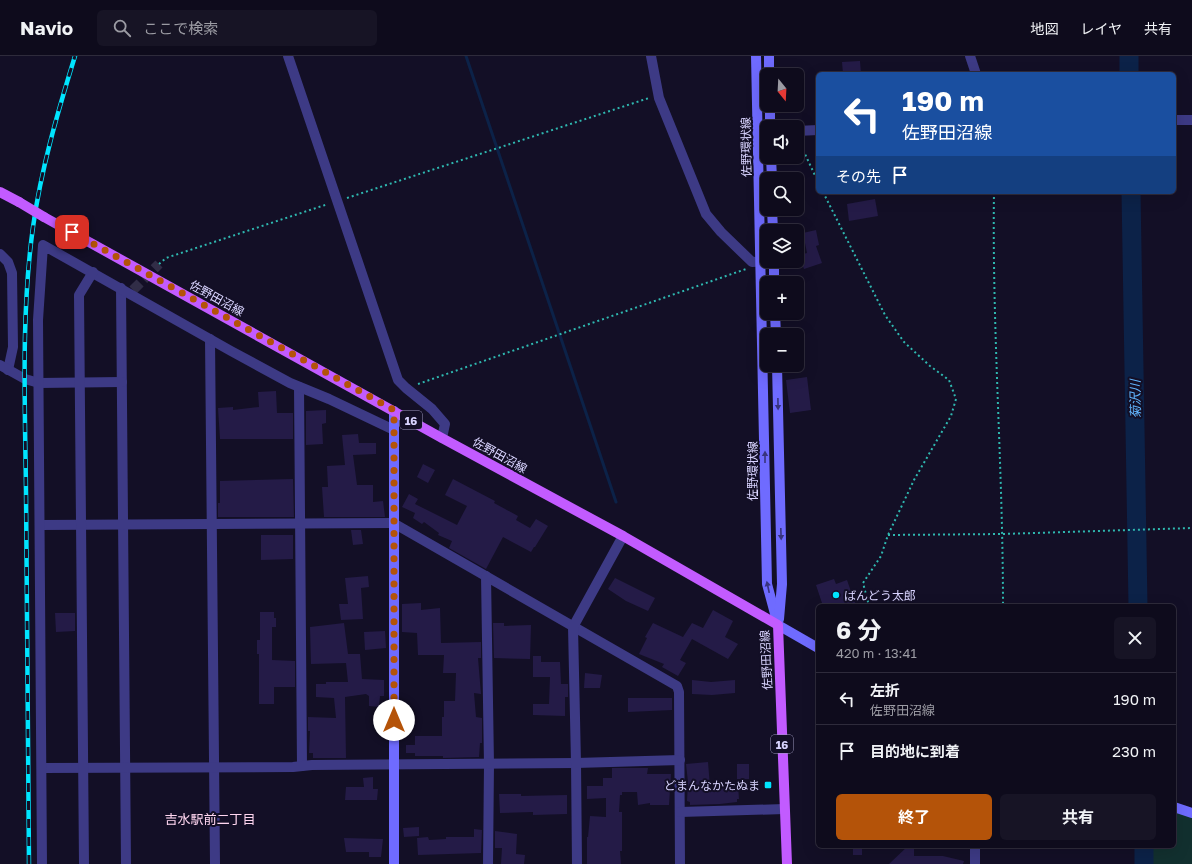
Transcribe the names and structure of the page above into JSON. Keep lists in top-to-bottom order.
{
  "streets": {
    "main road": ["佐野環状線", "佐野田沼線", "16"]
  },
  "crossings": [
    ["佐野環状線", "佐野田沼線"]
  ],
  "districts": ["吉水駅前二丁目"],
  "water": ["菊沢川"],
  "places": {
    "other": ["ばんどう太郎"],
    "transit": ["どまんなかたぬま"]
  },
  "north": "bottom",
  "page": {
    "header": "Navio",
    "search": "ここで検索",
    "nav": ["地図", "レイヤ", "共有"],
    "map_buttons": ["+", "−"],
    "turn": ["190 m", "佐野田沼線"],
    "then": "その先",
    "heading": ["6 分", "420 m · 13:41"],
    "list": [
      {
        "name": "左折",
        "note": "佐野田沼線",
        "value": "190 m"
      },
      {
        "name": "目的地に到着",
        "value": "230 m"
      }
    ],
    "buttons": ["終了", "共有"]
  }
}
